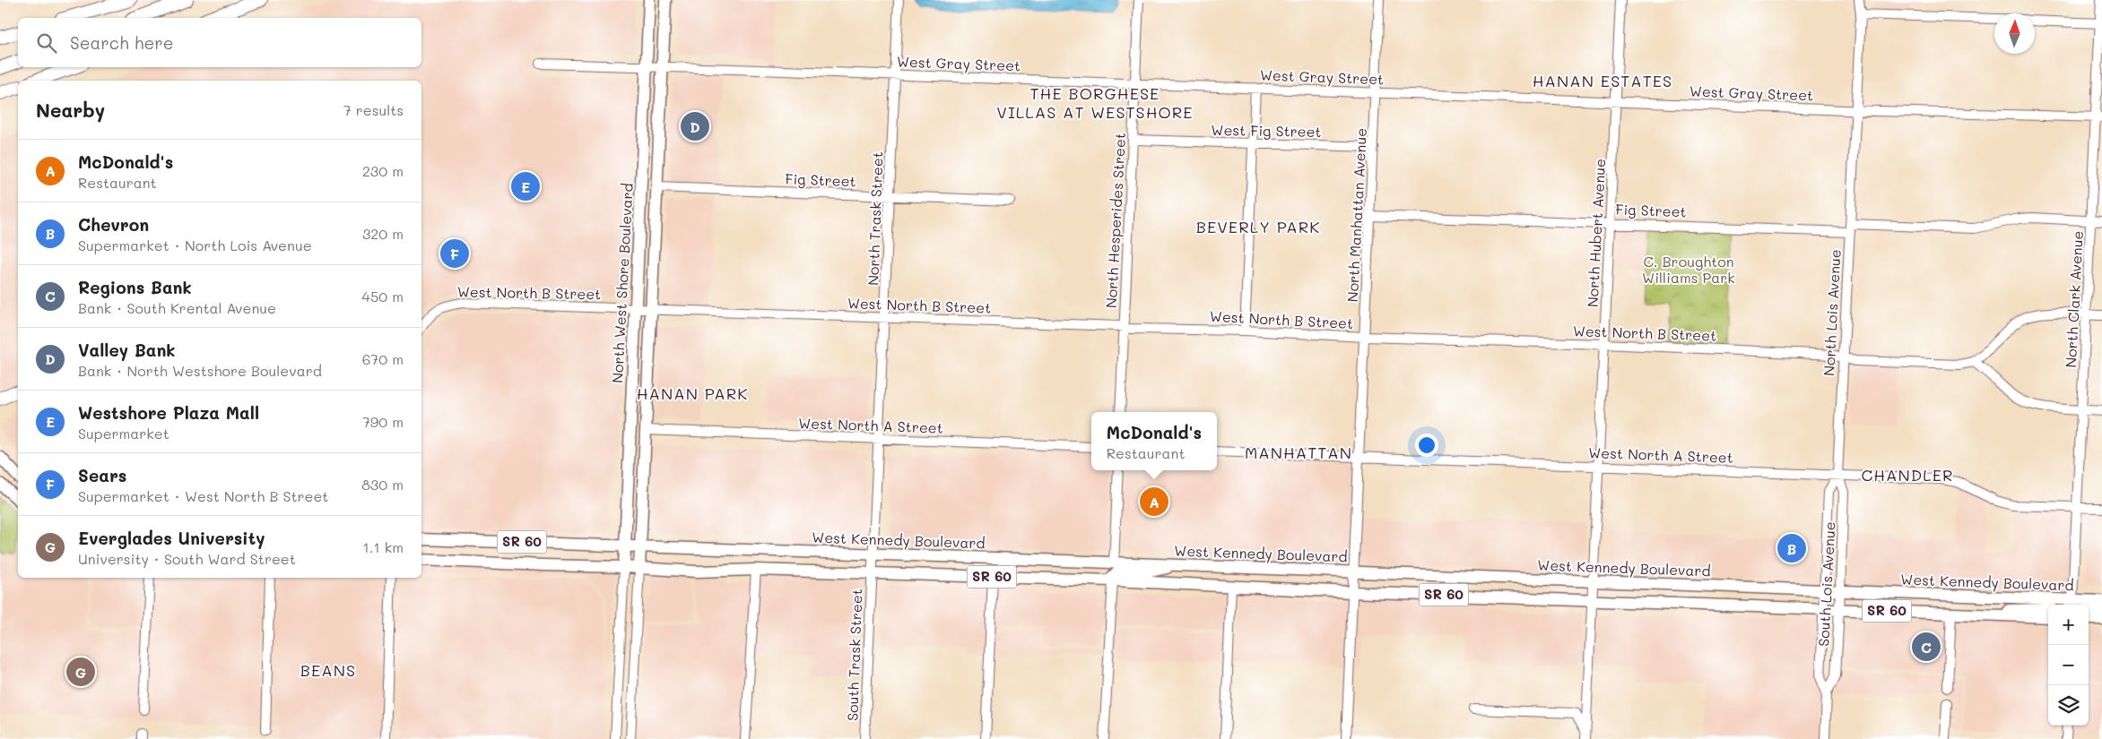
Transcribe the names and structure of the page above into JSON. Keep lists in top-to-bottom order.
{
  "streets": {
    "main road": ["North West Shore Boulevard", "West Kennedy Boulevard", "SR 60"],
    "street": [
      "West Gray Street",
      "West Fig Street",
      "Fig Street",
      "North Manhattan Avenue",
      "North Trask Street",
      "North Hesperides Street",
      "North Hubert Avenue",
      "West North B Street",
      "North Clark Avenue",
      "North Lois Avenue",
      "West North A Street",
      "South Lois Avenue",
      "South Trask Street"
    ]
  },
  "crossings": [
    ["West Gray Street", "North Manhattan Avenue"],
    ["West Gray Street", "North Trask Street"],
    ["West Gray Street", "North Hesperides Street"],
    ["West Gray Street", "North Hubert Avenue"],
    ["West Gray Street", "North West Shore Boulevard"],
    ["West Gray Street", "North Clark Avenue"],
    ["West Gray Street", "North Lois Avenue"],
    ["West Fig Street", "North Manhattan Avenue"],
    ["West Fig Street", "North Hesperides Street"],
    ["Fig Street", "North Manhattan Avenue"],
    ["Fig Street", "North Trask Street"],
    ["Fig Street", "North Hubert Avenue"],
    ["Fig Street", "North Clark Avenue"],
    ["Fig Street", "North Lois Avenue"],
    ["North Manhattan Avenue", "West North B Street"],
    ["North Manhattan Avenue", "West North A Street"],
    ["North Manhattan Avenue", "West Kennedy Boulevard"],
    ["North Manhattan Avenue", "SR 60"],
    ["North Trask Street", "West North B Street"],
    ["North Trask Street", "West North A Street"],
    ["North Trask Street", "West Kennedy Boulevard"],
    ["North Trask Street", "SR 60"],
    ["North Trask Street", "South Trask Street"],
    ["North Hesperides Street", "West North B Street"],
    ["North Hubert Avenue", "West North B Street"],
    ["North Hubert Avenue", "West North A Street"],
    ["North Hubert Avenue", "West Kennedy Boulevard"],
    ["North Hubert Avenue", "SR 60"],
    ["North West Shore Boulevard", "West North B Street"],
    ["North West Shore Boulevard", "West Kennedy Boulevard"],
    ["North West Shore Boulevard", "SR 60"],
    ["West North B Street", "North Lois Avenue"],
    ["North Clark Avenue", "West North A Street"],
    ["North Clark Avenue", "West Kennedy Boulevard"],
    ["North Lois Avenue", "West North A Street"],
    ["North Lois Avenue", "West Kennedy Boulevard"],
    ["North Lois Avenue", "SR 60"],
    ["North Lois Avenue", "South Lois Avenue"],
    ["West North A Street", "South Lois Avenue"],
    ["West Kennedy Boulevard", "South Lois Avenue"],
    ["SR 60", "South Lois Avenue"],
    ["SR 60", "South Trask Street"]
  ],
  "districts": [
    "HANAN ESTATES",
    "THE BORGHESE VILLAS AT WESTSHORE",
    "BEVERLY PARK",
    "HANAN PARK",
    "MANHATTAN",
    "CHANDLER",
    "BEANS"
  ],
  "parks": ["C. Broughton Williams Park"],
  "north": "top",
  "page": {
    "search": "Search here",
    "heading": ["Nearby", "7 results"],
    "pins": [
      "D",
      "E",
      "F",
      "A",
      "B",
      "C",
      "G"
    ],
    "list": [
      {
        "mark": "A",
        "name": "McDonald's",
        "note": "Restaurant",
        "value": "230 m"
      },
      {
        "mark": "B",
        "name": "Chevron",
        "note": "Supermarket · North Lois Avenue",
        "value": "320 m"
      },
      {
        "mark": "C",
        "name": "Regions Bank",
        "note": "Bank · South Krental Avenue",
        "value": "450 m"
      },
      {
        "mark": "D",
        "name": "Valley Bank",
        "note": "Bank · North Westshore Boulevard",
        "value": "670 m"
      },
      {
        "mark": "E",
        "name": "Westshore Plaza Mall",
        "note": "Supermarket",
        "value": "790 m"
      },
      {
        "mark": "F",
        "name": "Sears",
        "note": "Supermarket · West North B Street",
        "value": "830 m"
      },
      {
        "mark": "G",
        "name": "Everglades University",
        "note": "University · South Ward Street",
        "value": "1.1 km"
      }
    ],
    "popup": ["McDonald's", "Restaurant"],
    "map_buttons": ["+", "−"]
  }
}
